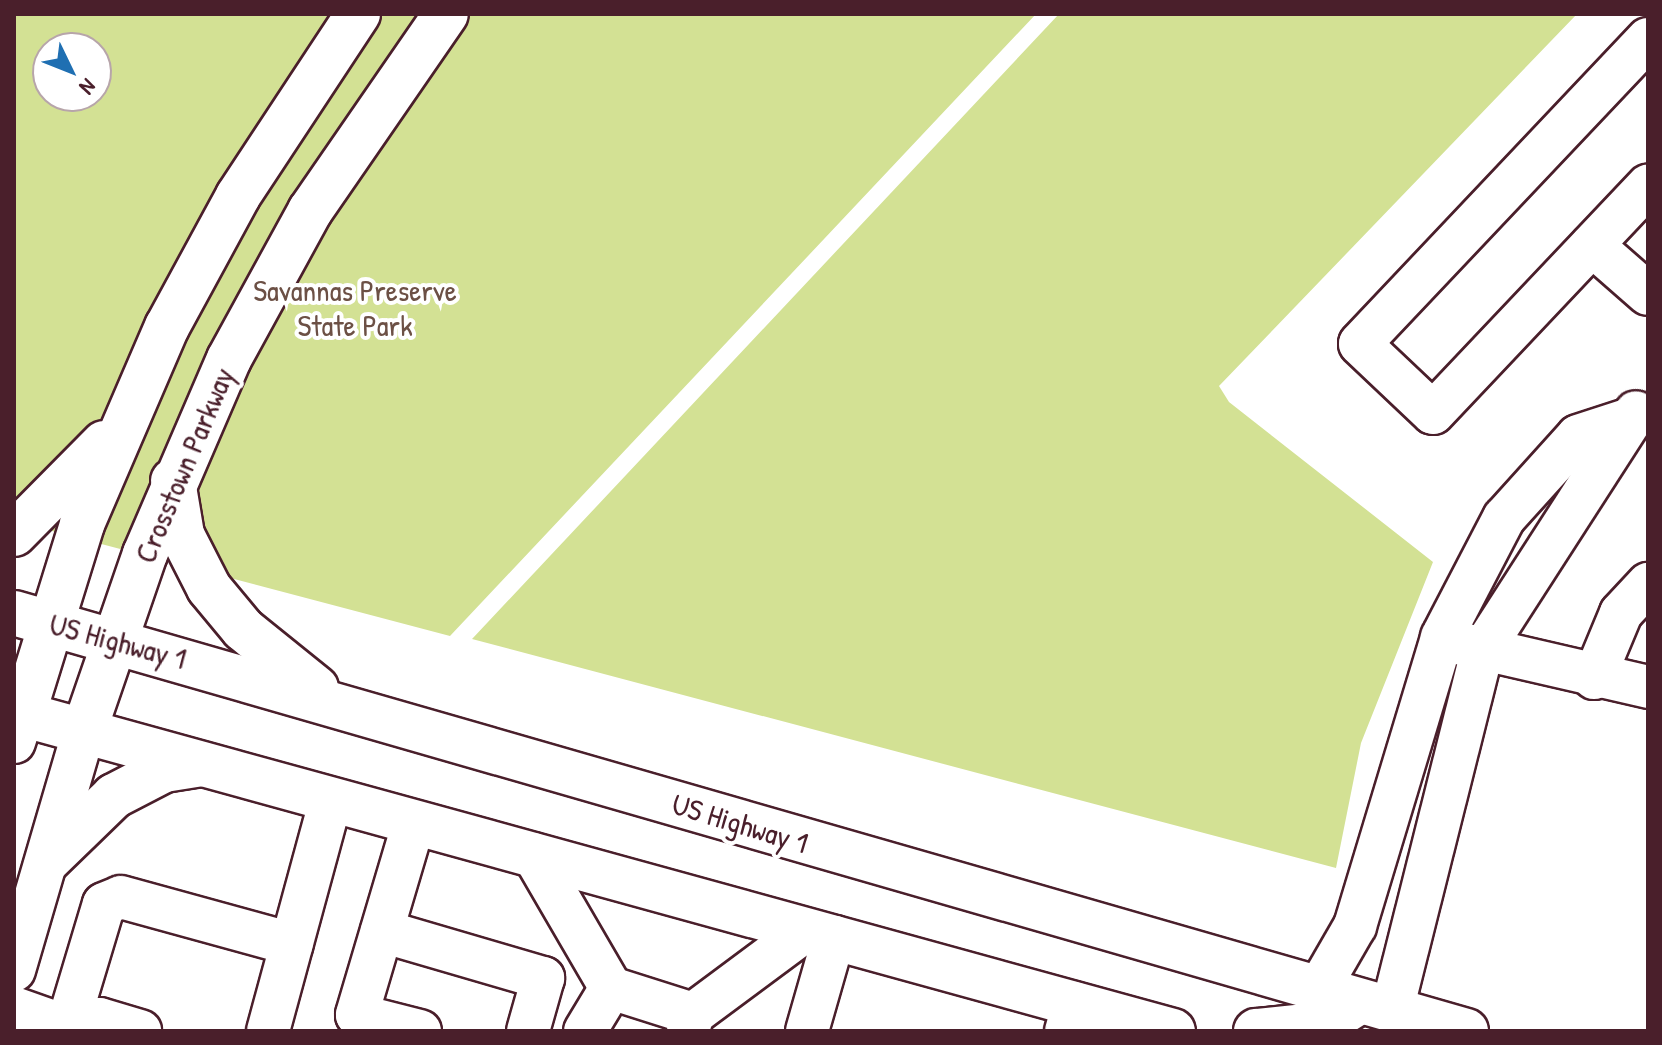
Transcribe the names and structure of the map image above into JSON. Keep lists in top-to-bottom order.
{
  "streets": {
    "main road": ["Crosstown Parkway", "US Highway 1"]
  },
  "crossings": [
    ["Crosstown Parkway", "US Highway 1"]
  ],
  "parks": ["Savannas Preserve State Park"],
  "north": "bottom right"
}
